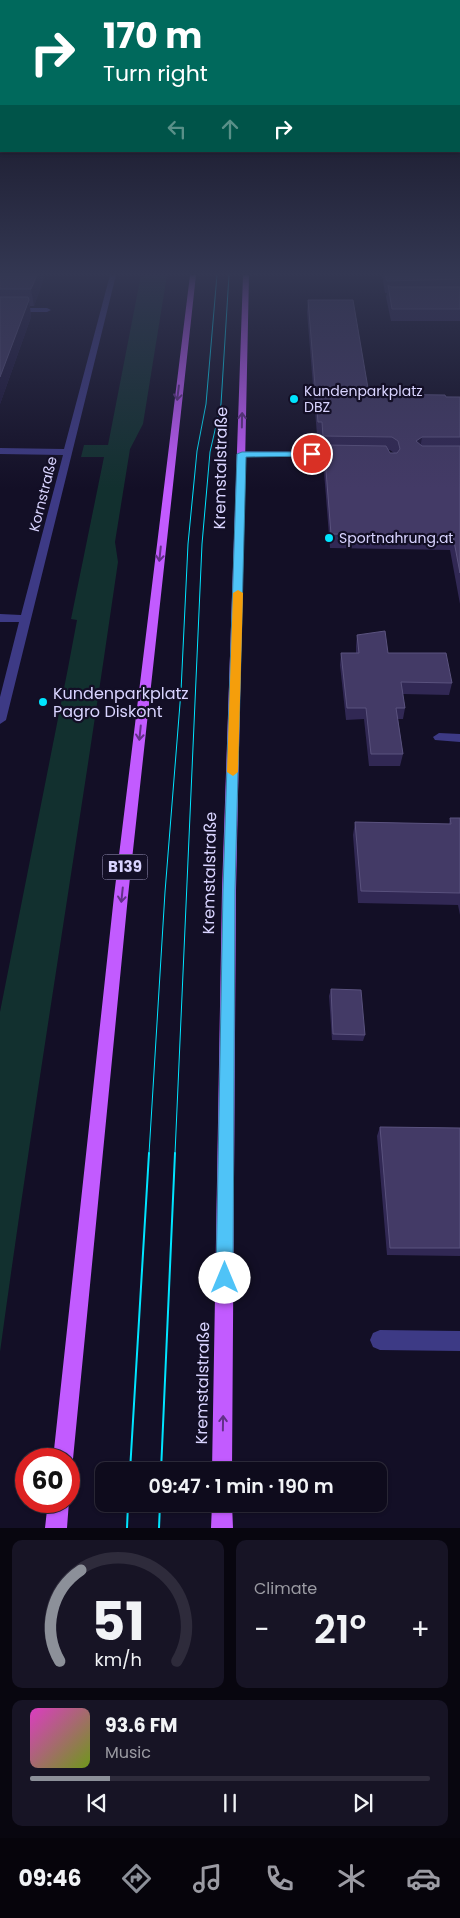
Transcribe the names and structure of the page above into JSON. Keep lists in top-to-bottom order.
{
  "streets": {
    "main road": ["Kremstalstraße", "B139"],
    "street": ["Kornstraße"]
  },
  "places": ["Kundenparkplatz DBZ", "Sportnahrung.at", "Kundenparkplatz Pagro Diskont"],
  "page": {
    "turn": ["170 m", "Turn right"],
    "limit": "60",
    "trip": "09:47 · 1 min · 190 m",
    "tile": "Climate",
    "heat": ["−", "21°", "+"],
    "song": ["93.6 FM", "Music"],
    "tabs": "09:46",
    "gauge": ["51", "km/h"]
  }
}
